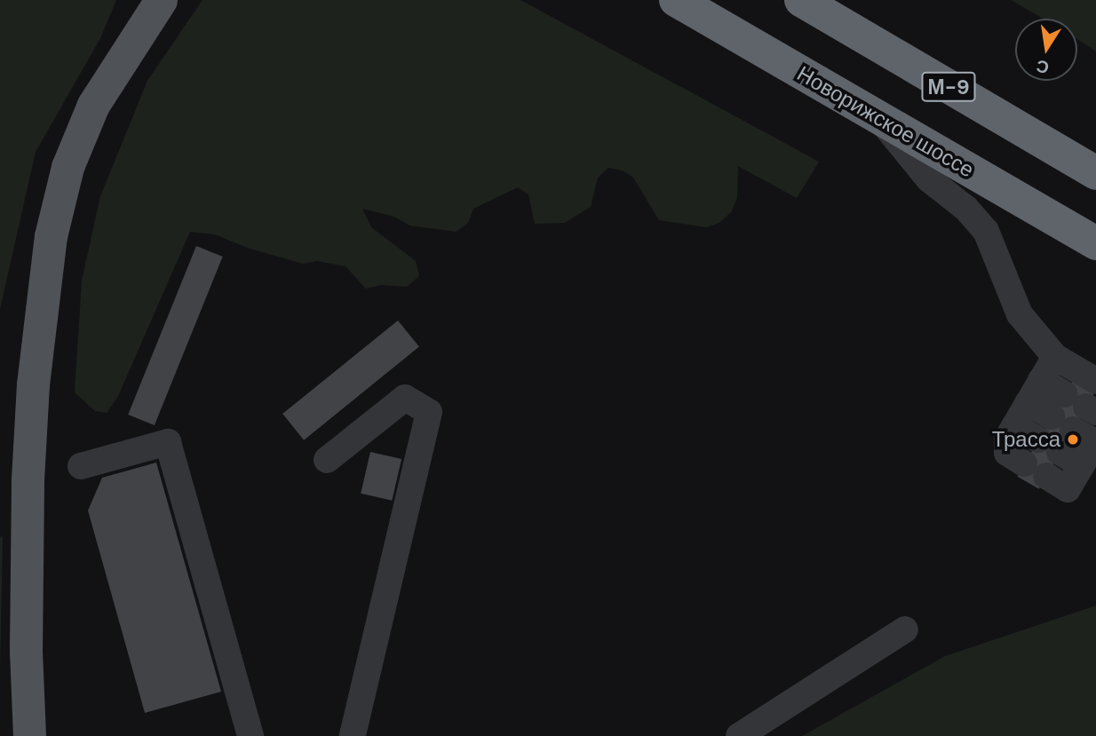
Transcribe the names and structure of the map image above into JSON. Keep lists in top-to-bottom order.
{
  "streets": {
    "highway": ["М-9", "Новорижское шоссе"]
  },
  "places": ["Трасса"],
  "north": "bottom"
}
